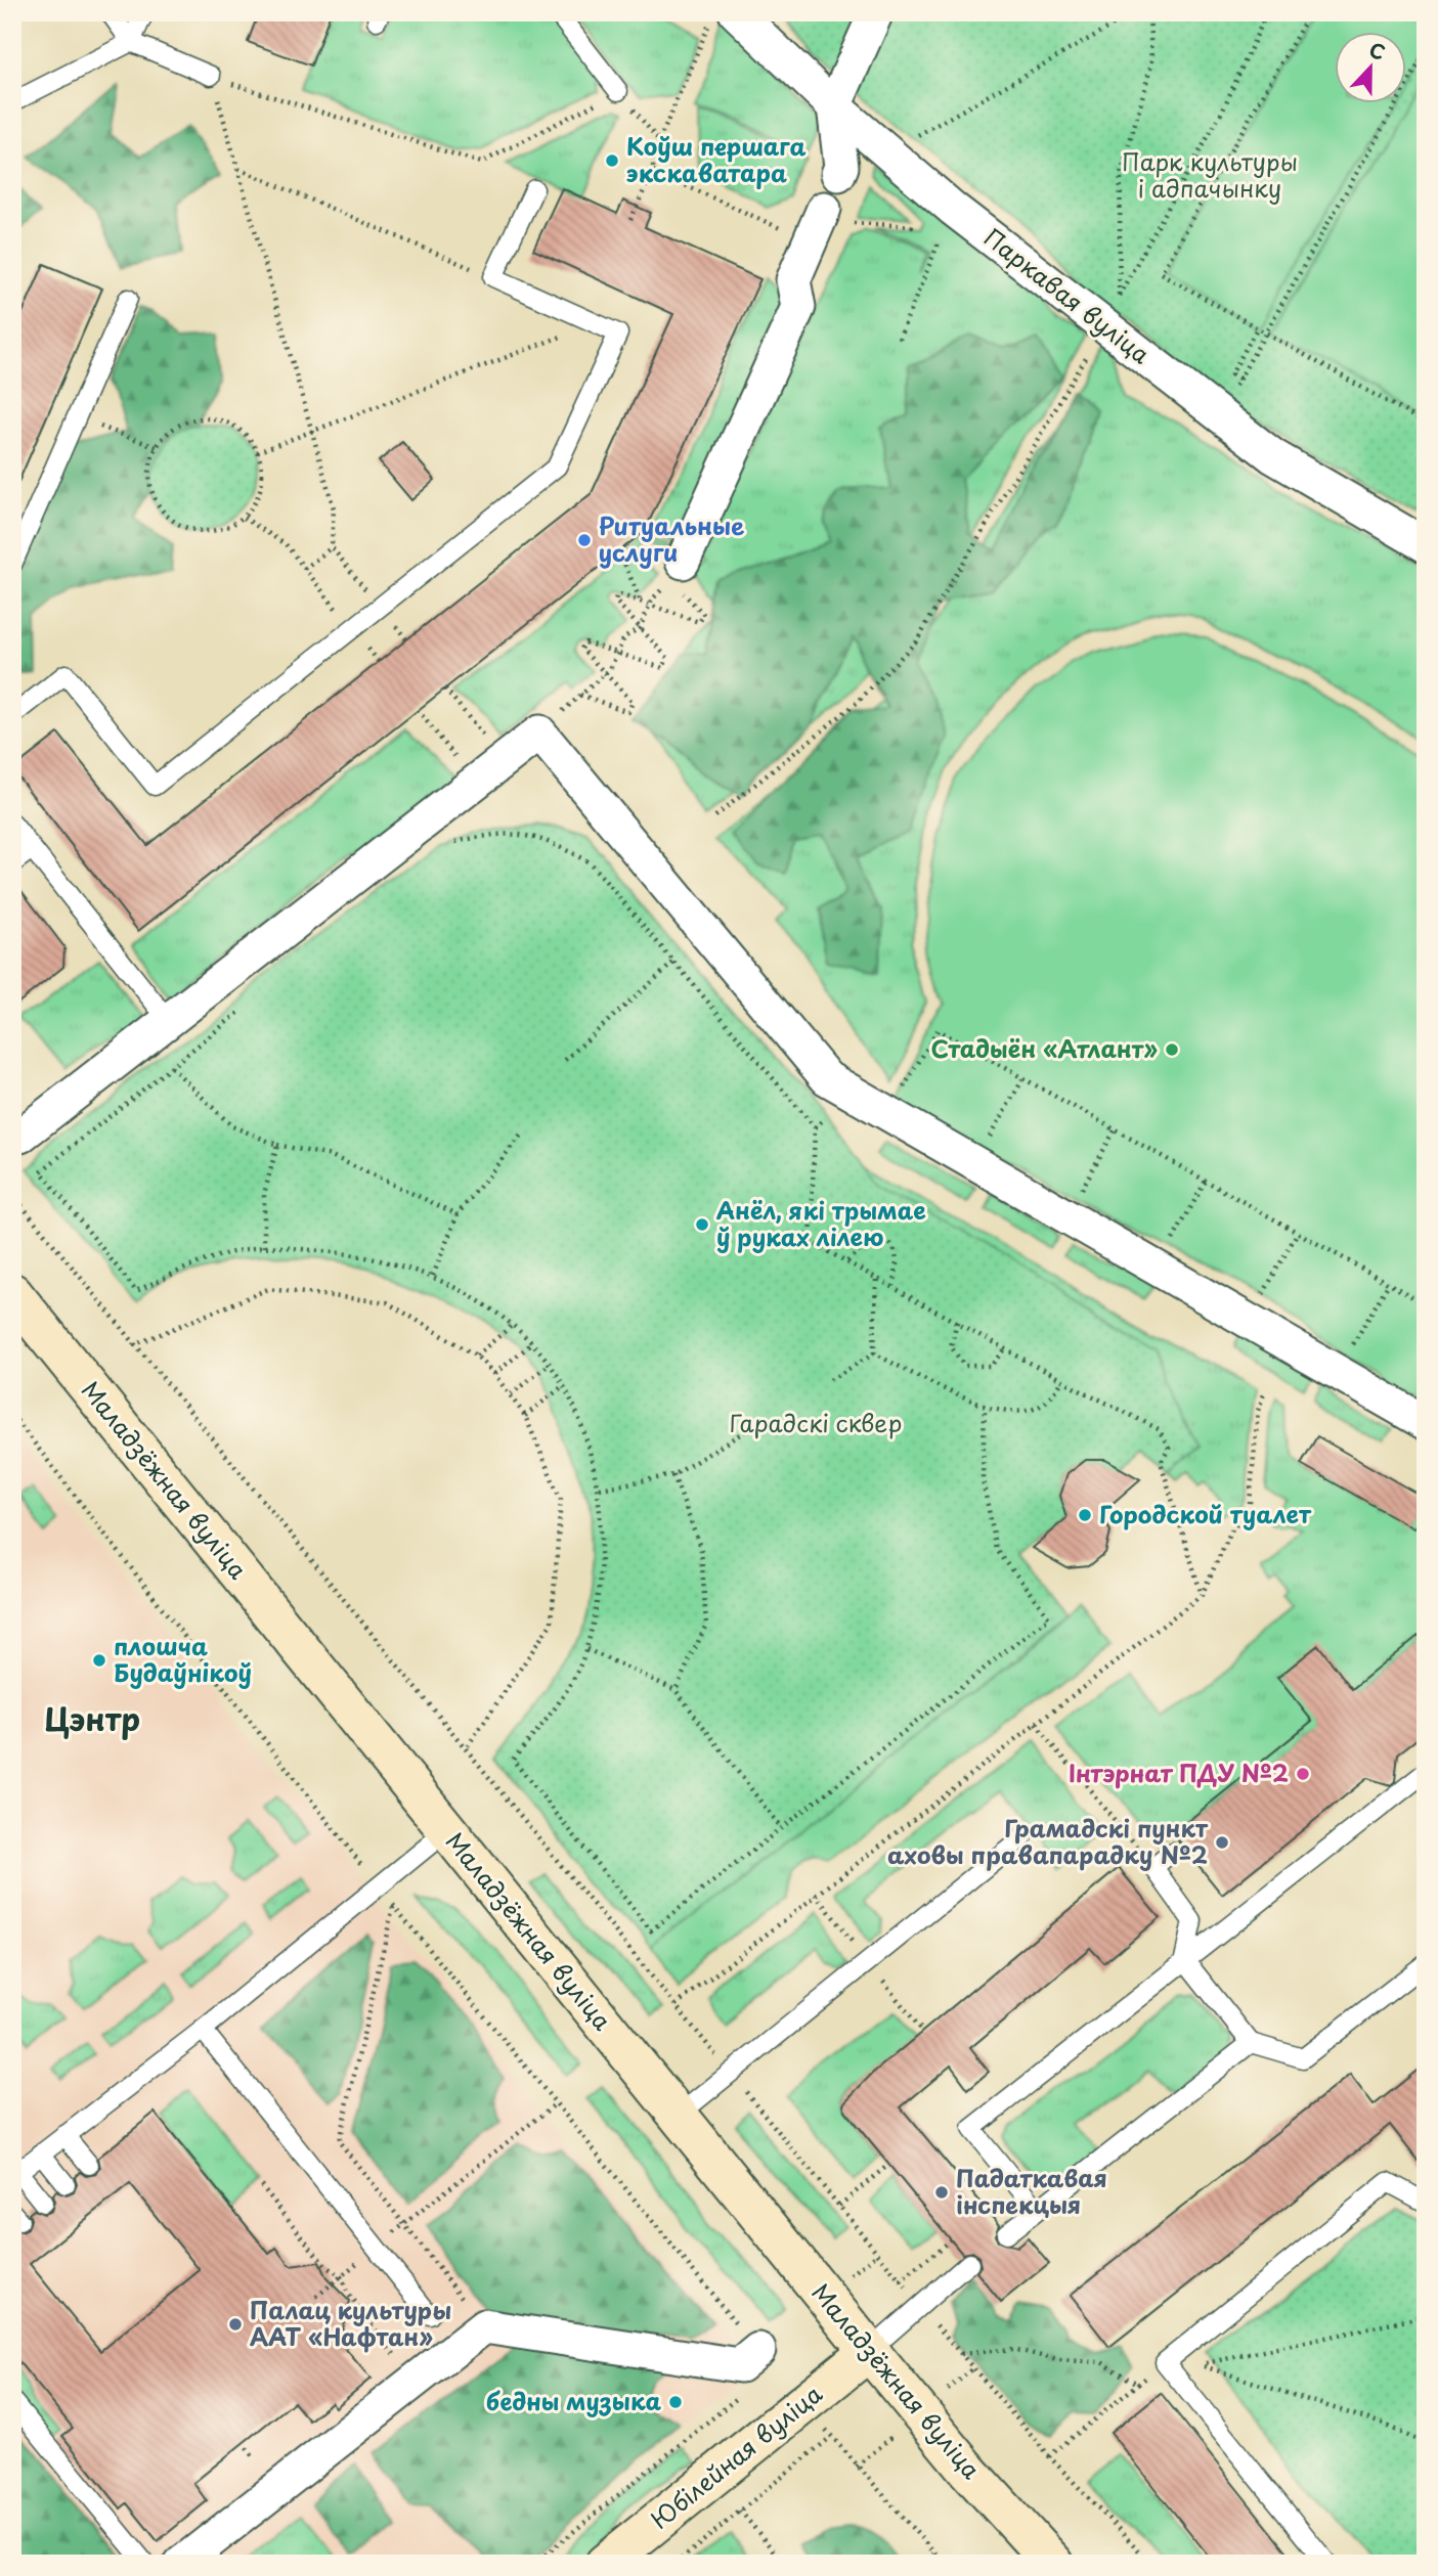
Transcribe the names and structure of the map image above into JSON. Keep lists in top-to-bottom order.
{
  "streets": {
    "main road": ["Маладзёжная вуліца", "Юбілейная вуліца"],
    "street": ["Паркавая вуліца"]
  },
  "crossings": [
    ["Маладзёжная вуліца", "Юбілейная вуліца"]
  ],
  "districts": ["Цэнтр"],
  "parks": ["Парк культуры і адпачынку", "Гарадскі сквер"],
  "places": [
    "Коўш першага экскаватара",
    "Ритуальные услуги",
    "Стадыён «Атлант»",
    "Анёл, які трымае ў руках лілею",
    "Городской туалет",
    "плошча Будаўнікоў",
    "Інтэрнат ПДУ №2",
    "Грамадскі пункт аховы правапарадку №2",
    "Падаткавая інспекцыя",
    "Палац культуры ААТ «Нафтан»",
    "бедны музыка"
  ],
  "north": "top"
}
